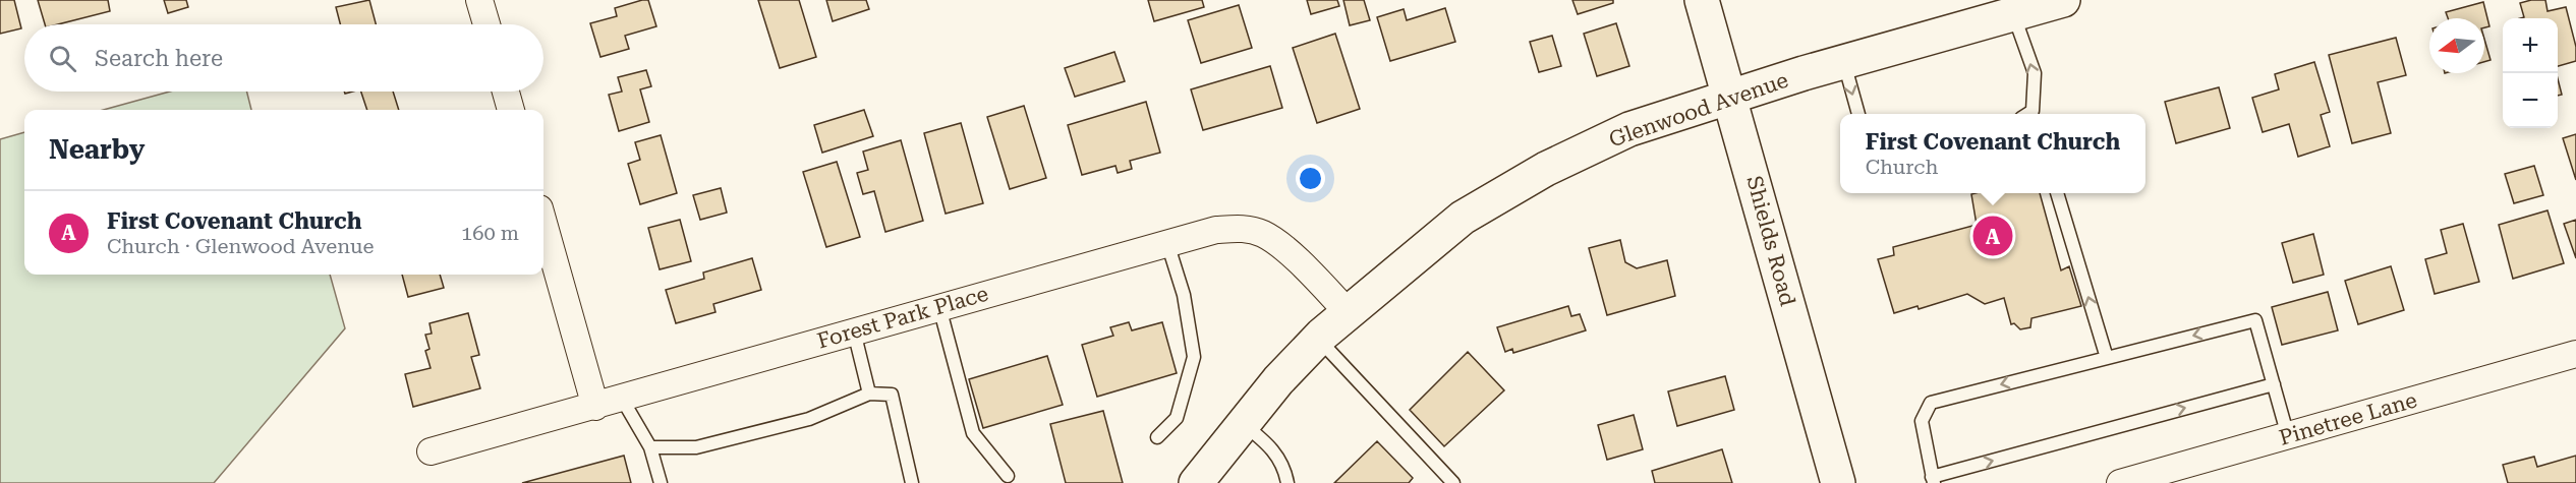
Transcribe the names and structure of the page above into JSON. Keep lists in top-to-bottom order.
{
  "streets": {
    "street": [
      "Glenwood Avenue",
      "Shields Road",
      "Forest Park Place",
      "Pinetree Lane"
    ]
  },
  "crossings": [
    ["Glenwood Avenue", "Shields Road"],
    ["Glenwood Avenue", "Forest Park Place"]
  ],
  "north": "left",
  "page": {
    "map_buttons": ["+", "−"],
    "search": "Search here",
    "heading": "Nearby",
    "popup": ["First Covenant Church", "Church"],
    "list": [
      {
        "mark": "A",
        "name": "First Covenant Church",
        "note": "Church · Glenwood Avenue",
        "value": "160 m"
      }
    ],
    "pins": "A"
  }
}
